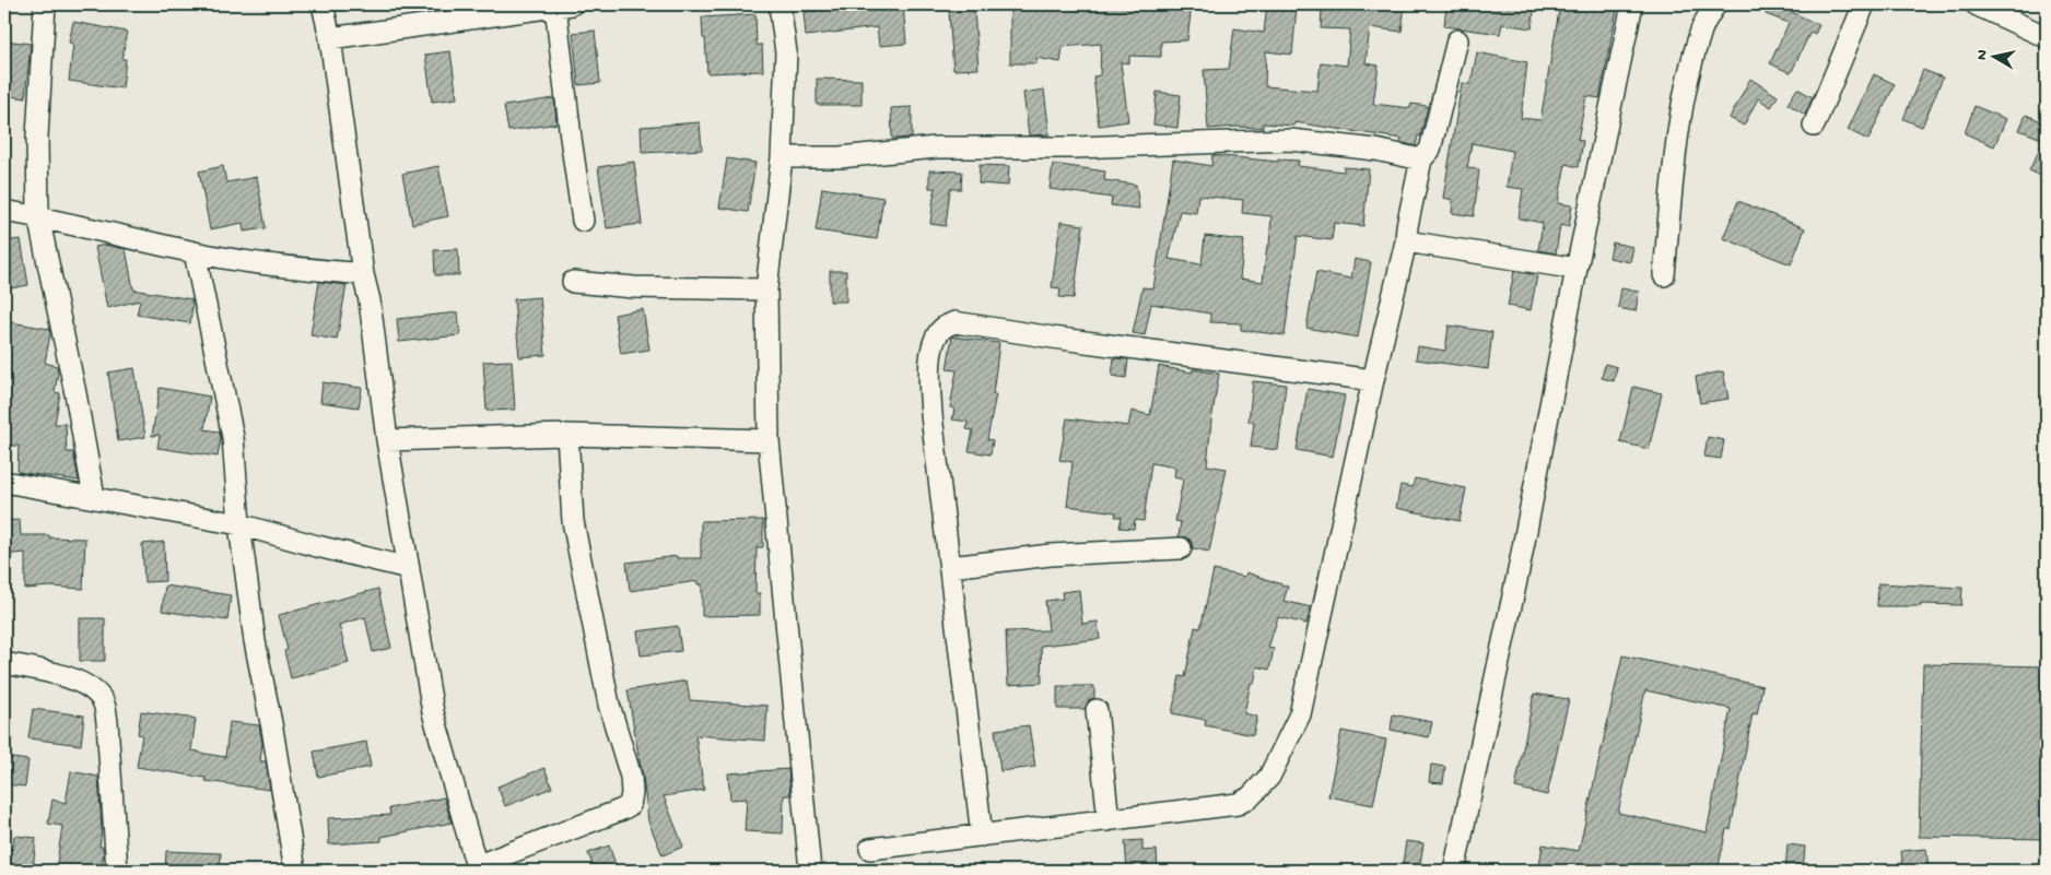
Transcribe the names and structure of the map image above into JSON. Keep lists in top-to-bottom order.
{
  "north": "left"
}
